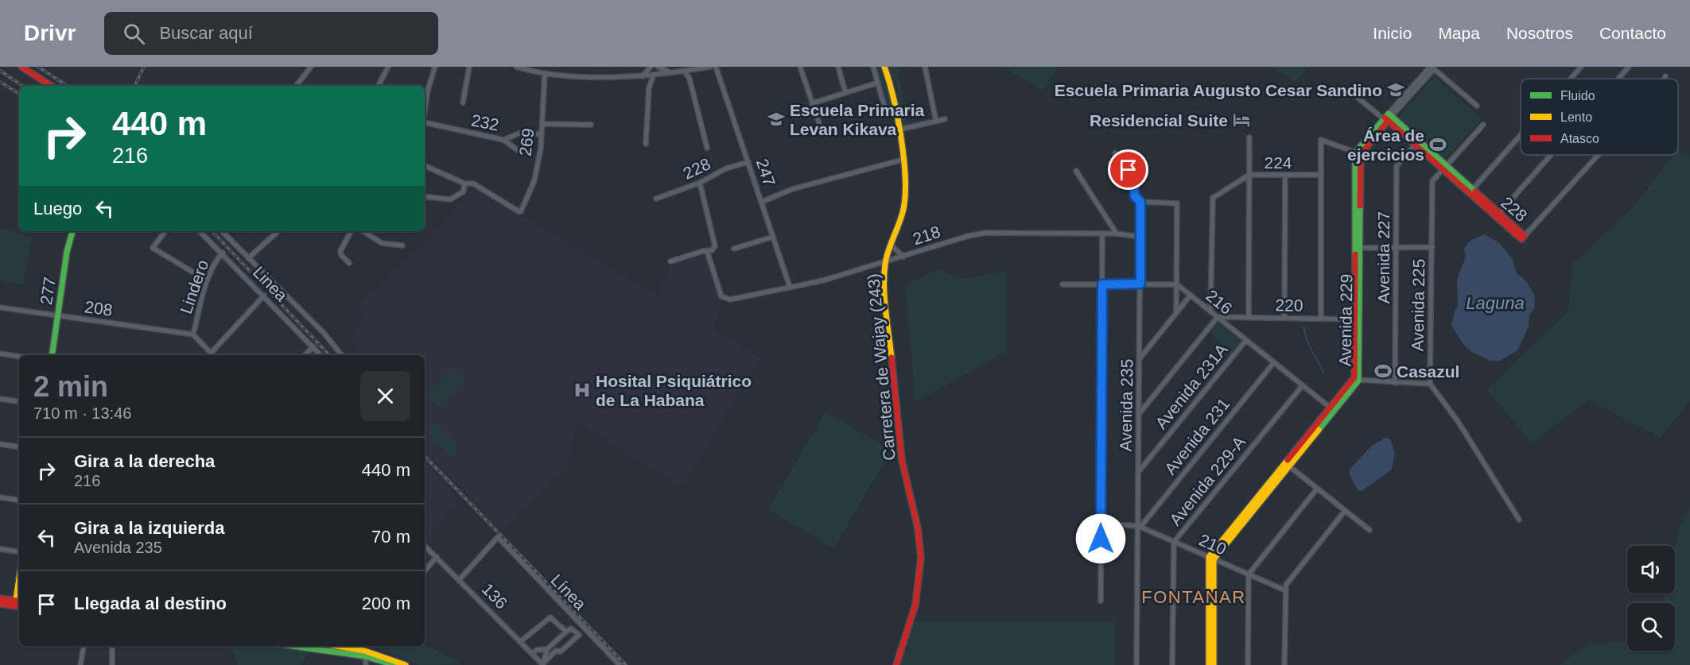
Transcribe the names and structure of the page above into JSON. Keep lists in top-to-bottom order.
{
  "streets": {
    "main road": [
      "228",
      "277",
      "Avenida 229",
      "Carretera de Wajay (243)"
    ],
    "street": [
      "232",
      "269",
      "224",
      "247",
      "218",
      "Avenida 227",
      "Linea",
      "Lindero",
      "216",
      "220",
      "Avenida 225",
      "208",
      "Avenida 231A",
      "Avenida 235",
      "Avenida 231",
      "Avenida 229-A",
      "210",
      "Línea",
      "136"
    ]
  },
  "crossings": [
    ["232", "269"],
    ["224", "216"],
    ["228", "247"],
    ["228", "Avenida 227"],
    ["228", "Avenida 225"],
    ["247", "218"],
    ["218", "Carretera de Wajay (243)"],
    ["218", "Avenida 235"],
    ["Linea", "Lindero"],
    ["Lindero", "208"],
    ["277", "208"],
    ["216", "220"],
    ["216", "Avenida 229"],
    ["216", "Avenida 231A"],
    ["216", "Avenida 231"],
    ["216", "Avenida 229-A"],
    ["220", "Avenida 229"],
    ["Avenida 229", "210"],
    ["Avenida 231A", "Avenida 235"],
    ["Avenida 235", "Avenida 231"],
    ["Avenida 235", "210"],
    ["Avenida 231", "210"],
    ["Avenida 229-A", "210"],
    ["Línea", "136"]
  ],
  "districts": ["FONTANAR"],
  "water": ["Laguna"],
  "places": {
    "school or university": ["Escuela Primaria Augusto Cesar Sandino", "Escuela Primaria Levan Kikava"],
    "hotel": ["Residencial Suite"],
    "sports": ["Área de ejercicios", "Casazul"],
    "hospital": ["Hosital Psiquiátrico de La Habana"]
  },
  "legend": ["Fluido", "Lento", "Atasco"],
  "page": {
    "header": "Drivr",
    "search": "Buscar aquí",
    "nav": [
      "Inicio",
      "Mapa",
      "Nosotros",
      "Contacto"
    ],
    "turn": ["440 m", "216"],
    "then": "Luego",
    "heading": ["2 min", "710 m · 13:46"],
    "list": [
      {
        "name": "Gira a la derecha",
        "note": "216",
        "value": "440 m"
      },
      {
        "name": "Gira a la izquierda",
        "note": "Avenida 235",
        "value": "70 m"
      },
      {
        "name": "Llegada al destino",
        "value": "200 m"
      }
    ]
  }
}
